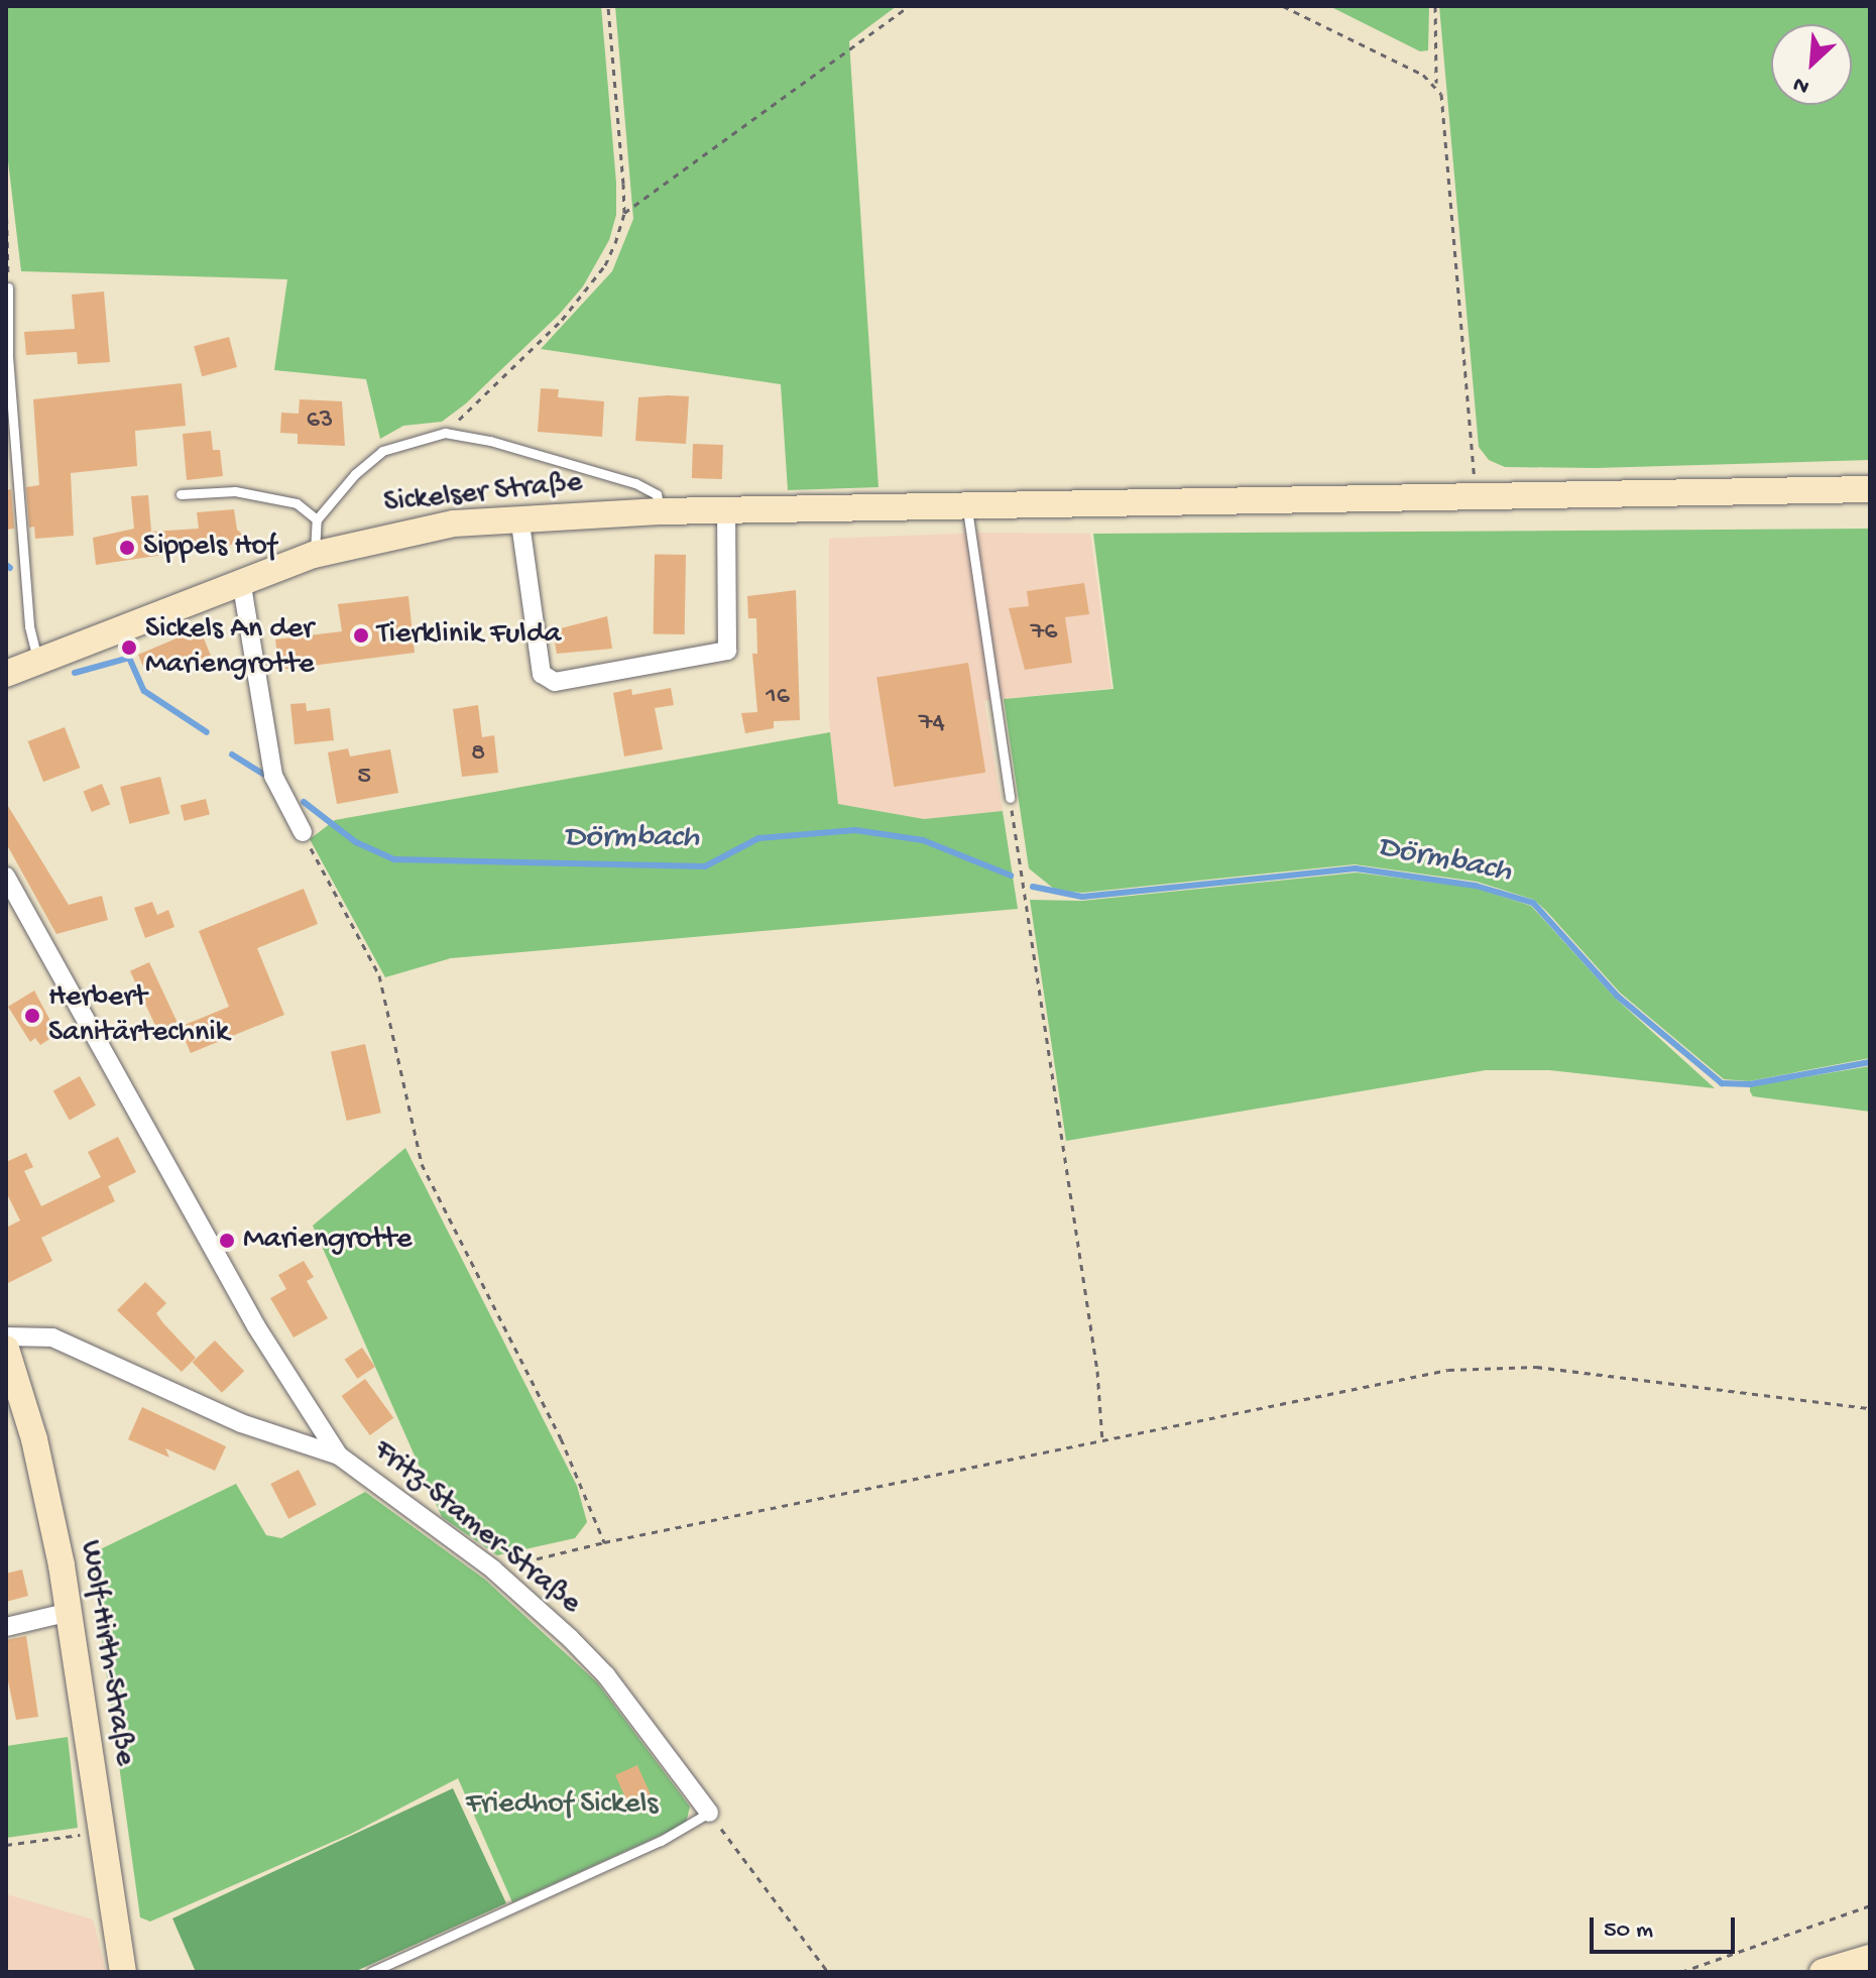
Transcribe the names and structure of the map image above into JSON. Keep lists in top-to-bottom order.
{
  "streets": {
    "main road": ["Sickelser Straße", "Wolf-Hirth-Straße"],
    "street": ["Fritz-Stamer-Straße"]
  },
  "water": ["Dörmbach"],
  "parks": ["Friedhof Sickels"],
  "places": [
    "Sippels Hof",
    "Tierklinik Fulda",
    "Sickels An der Mariengrotte",
    "Herbert Sanitärtechnik",
    "Mariengrotte"
  ],
  "house_numbers": [
    "63",
    "76",
    "16",
    "74",
    "8",
    "5"
  ],
  "scale_bar": "50 m",
  "north": "bottom left"
}
